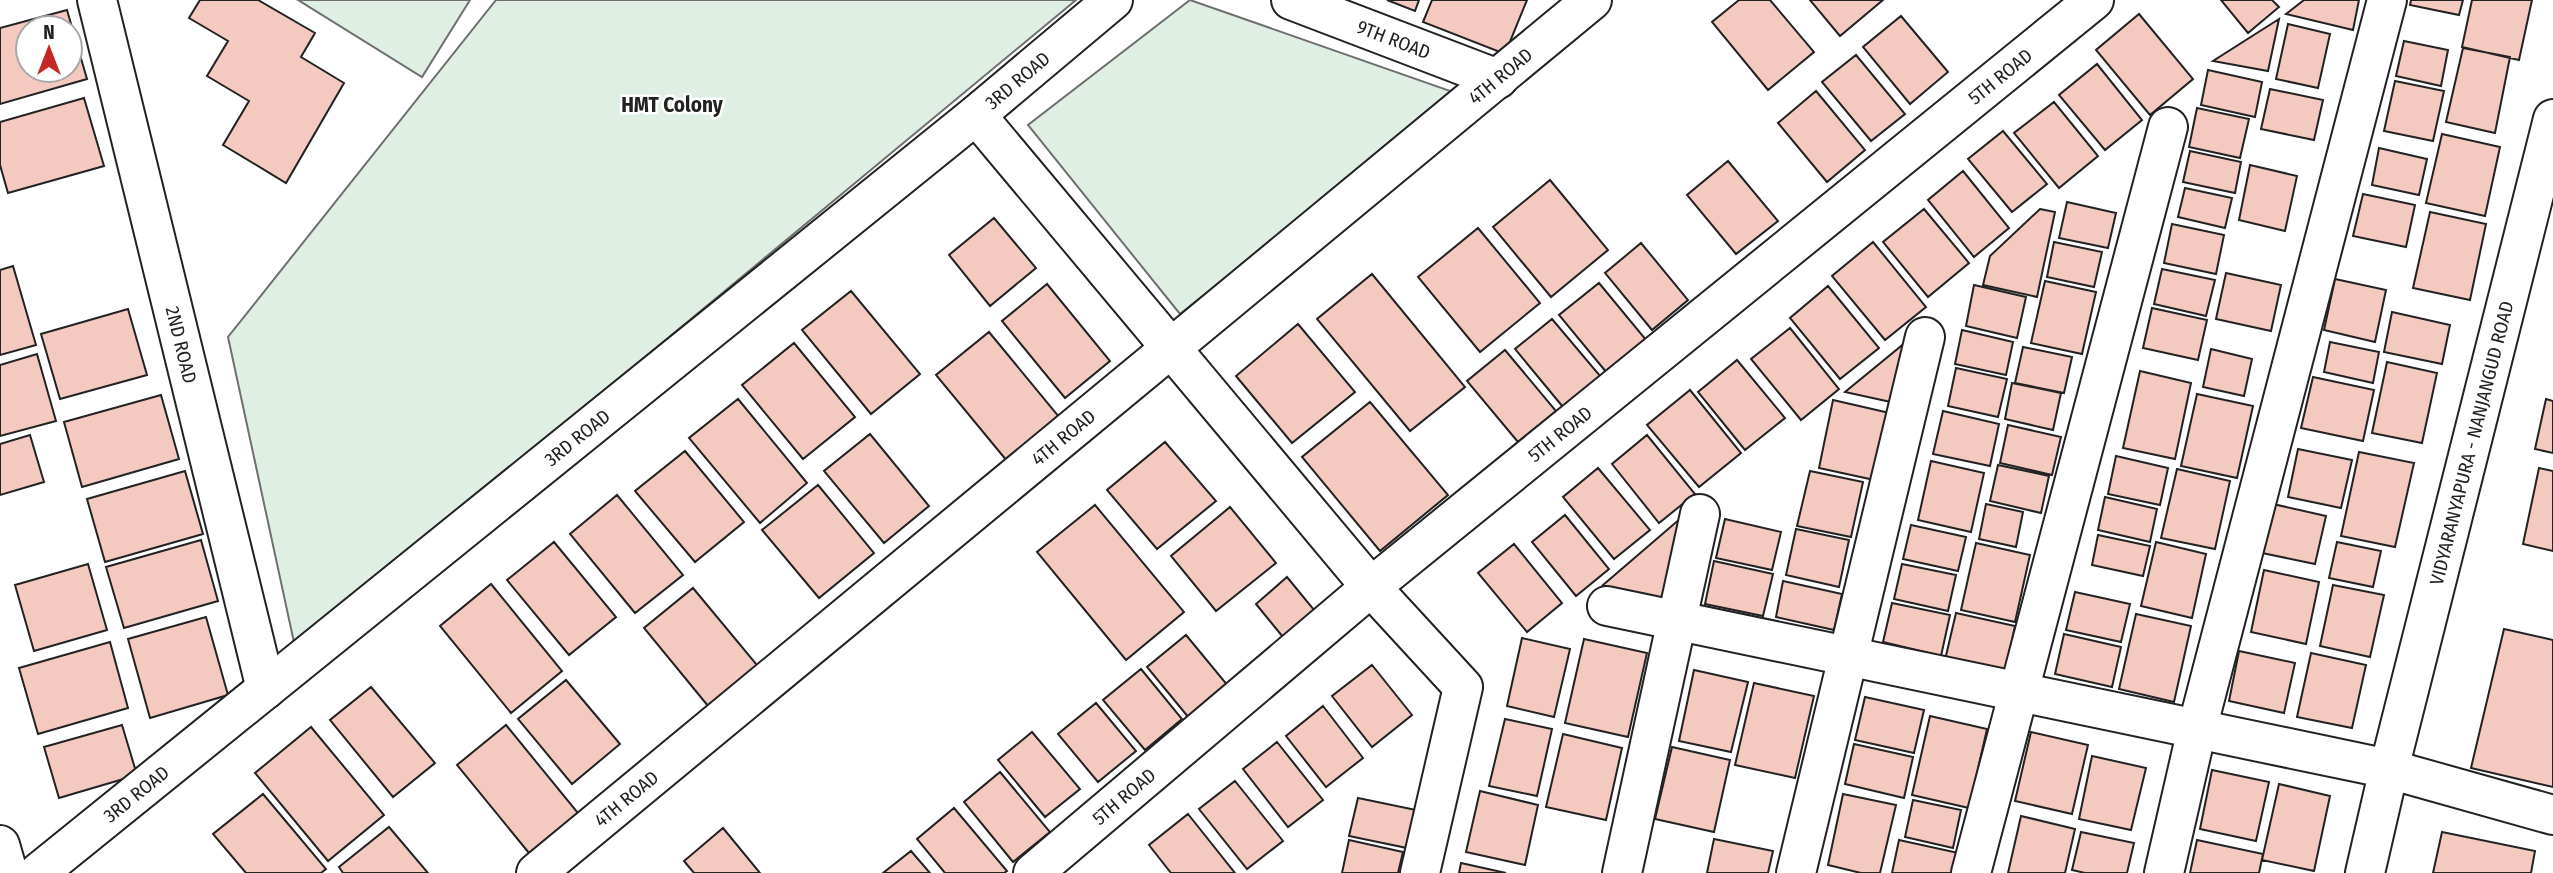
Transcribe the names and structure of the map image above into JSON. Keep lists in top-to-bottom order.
{
  "streets": {
    "street": [
      "9TH ROAD",
      "4TH ROAD",
      "5TH ROAD",
      "3RD ROAD",
      "2ND ROAD",
      "VIDYARANYAPURA - NANJANGUD ROAD"
    ]
  },
  "crossings": [
    ["9TH ROAD", "4TH ROAD"],
    ["3RD ROAD", "2ND ROAD"]
  ],
  "districts": ["HMT Colony"],
  "north": "top"
}
